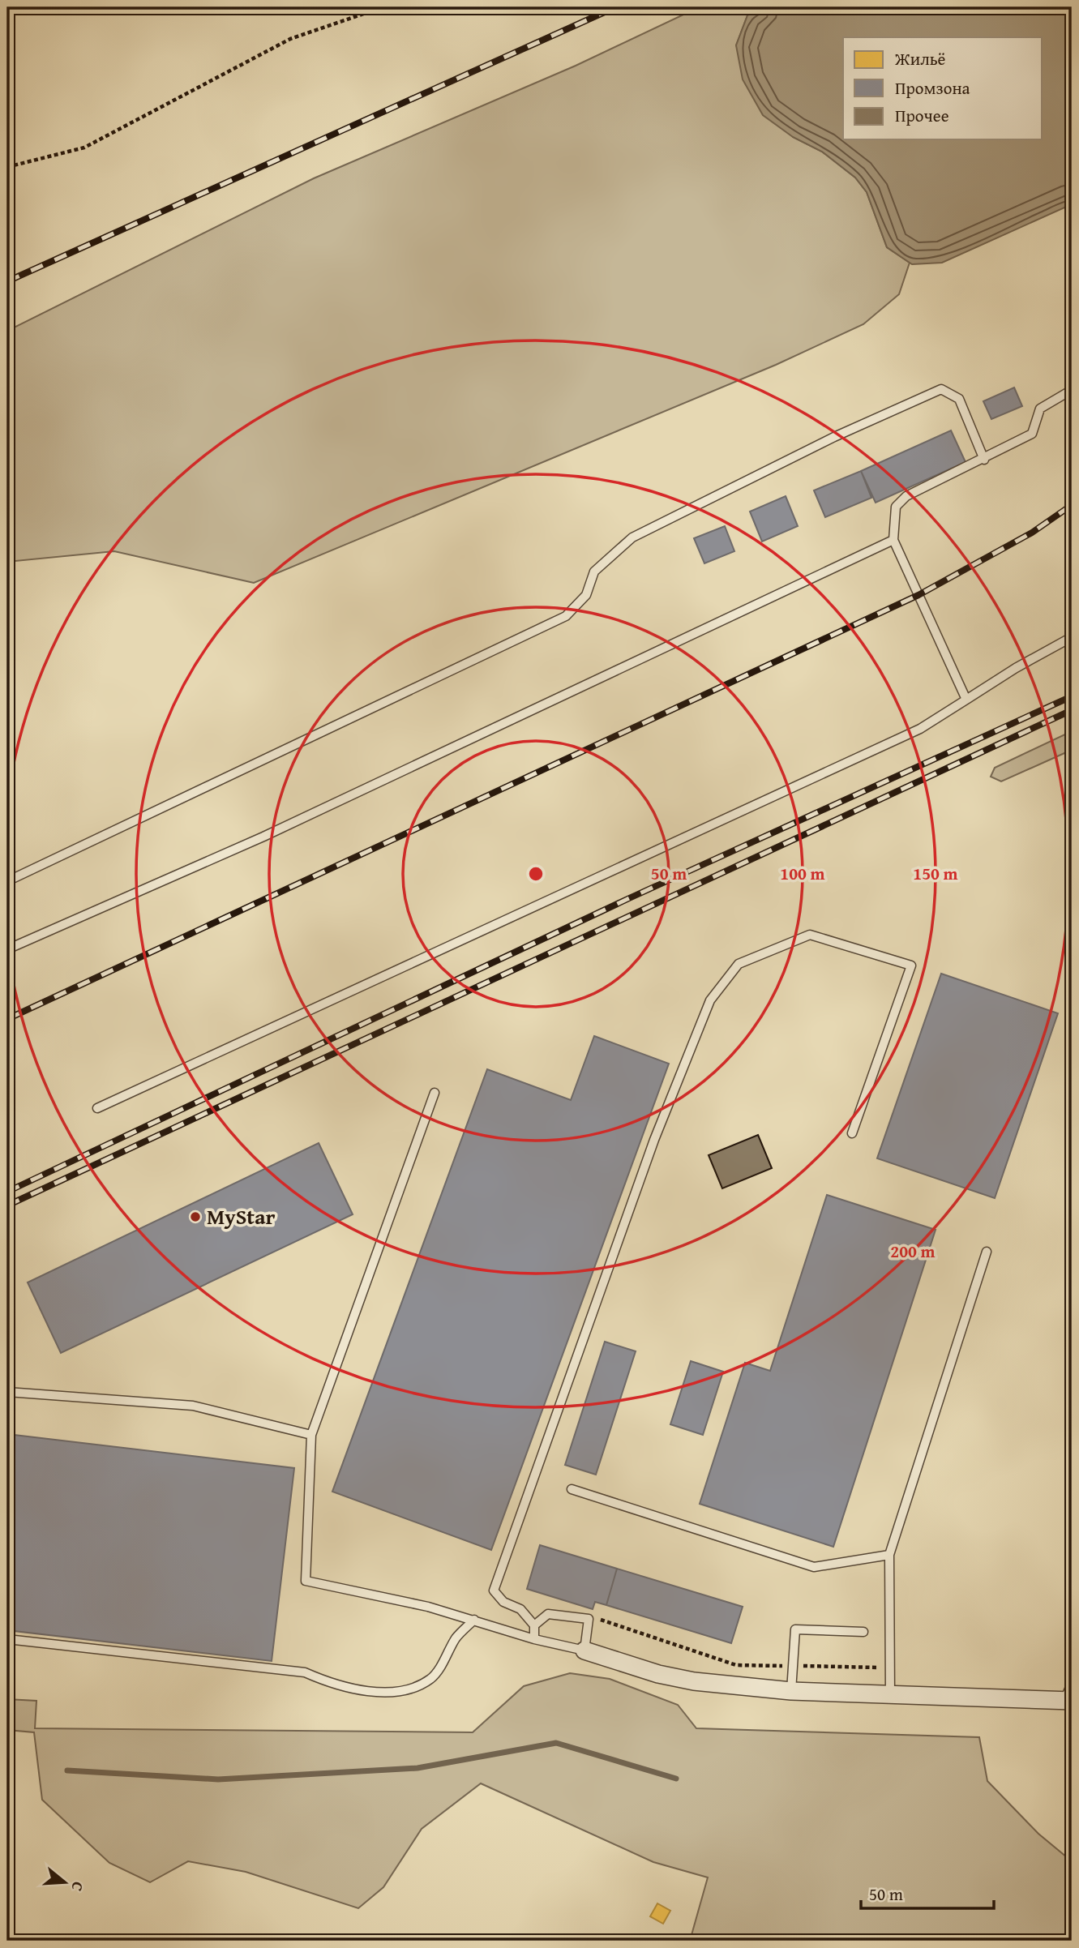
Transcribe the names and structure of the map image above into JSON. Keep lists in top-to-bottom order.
{
  "places": ["MyStar"],
  "legend": ["Жильё", "Промзона", "Прочее"],
  "scale_bar": "50 m",
  "north": "right",
  "rings": [
    "50 m",
    "100 m",
    "150 m",
    "200 m"
  ]
}
